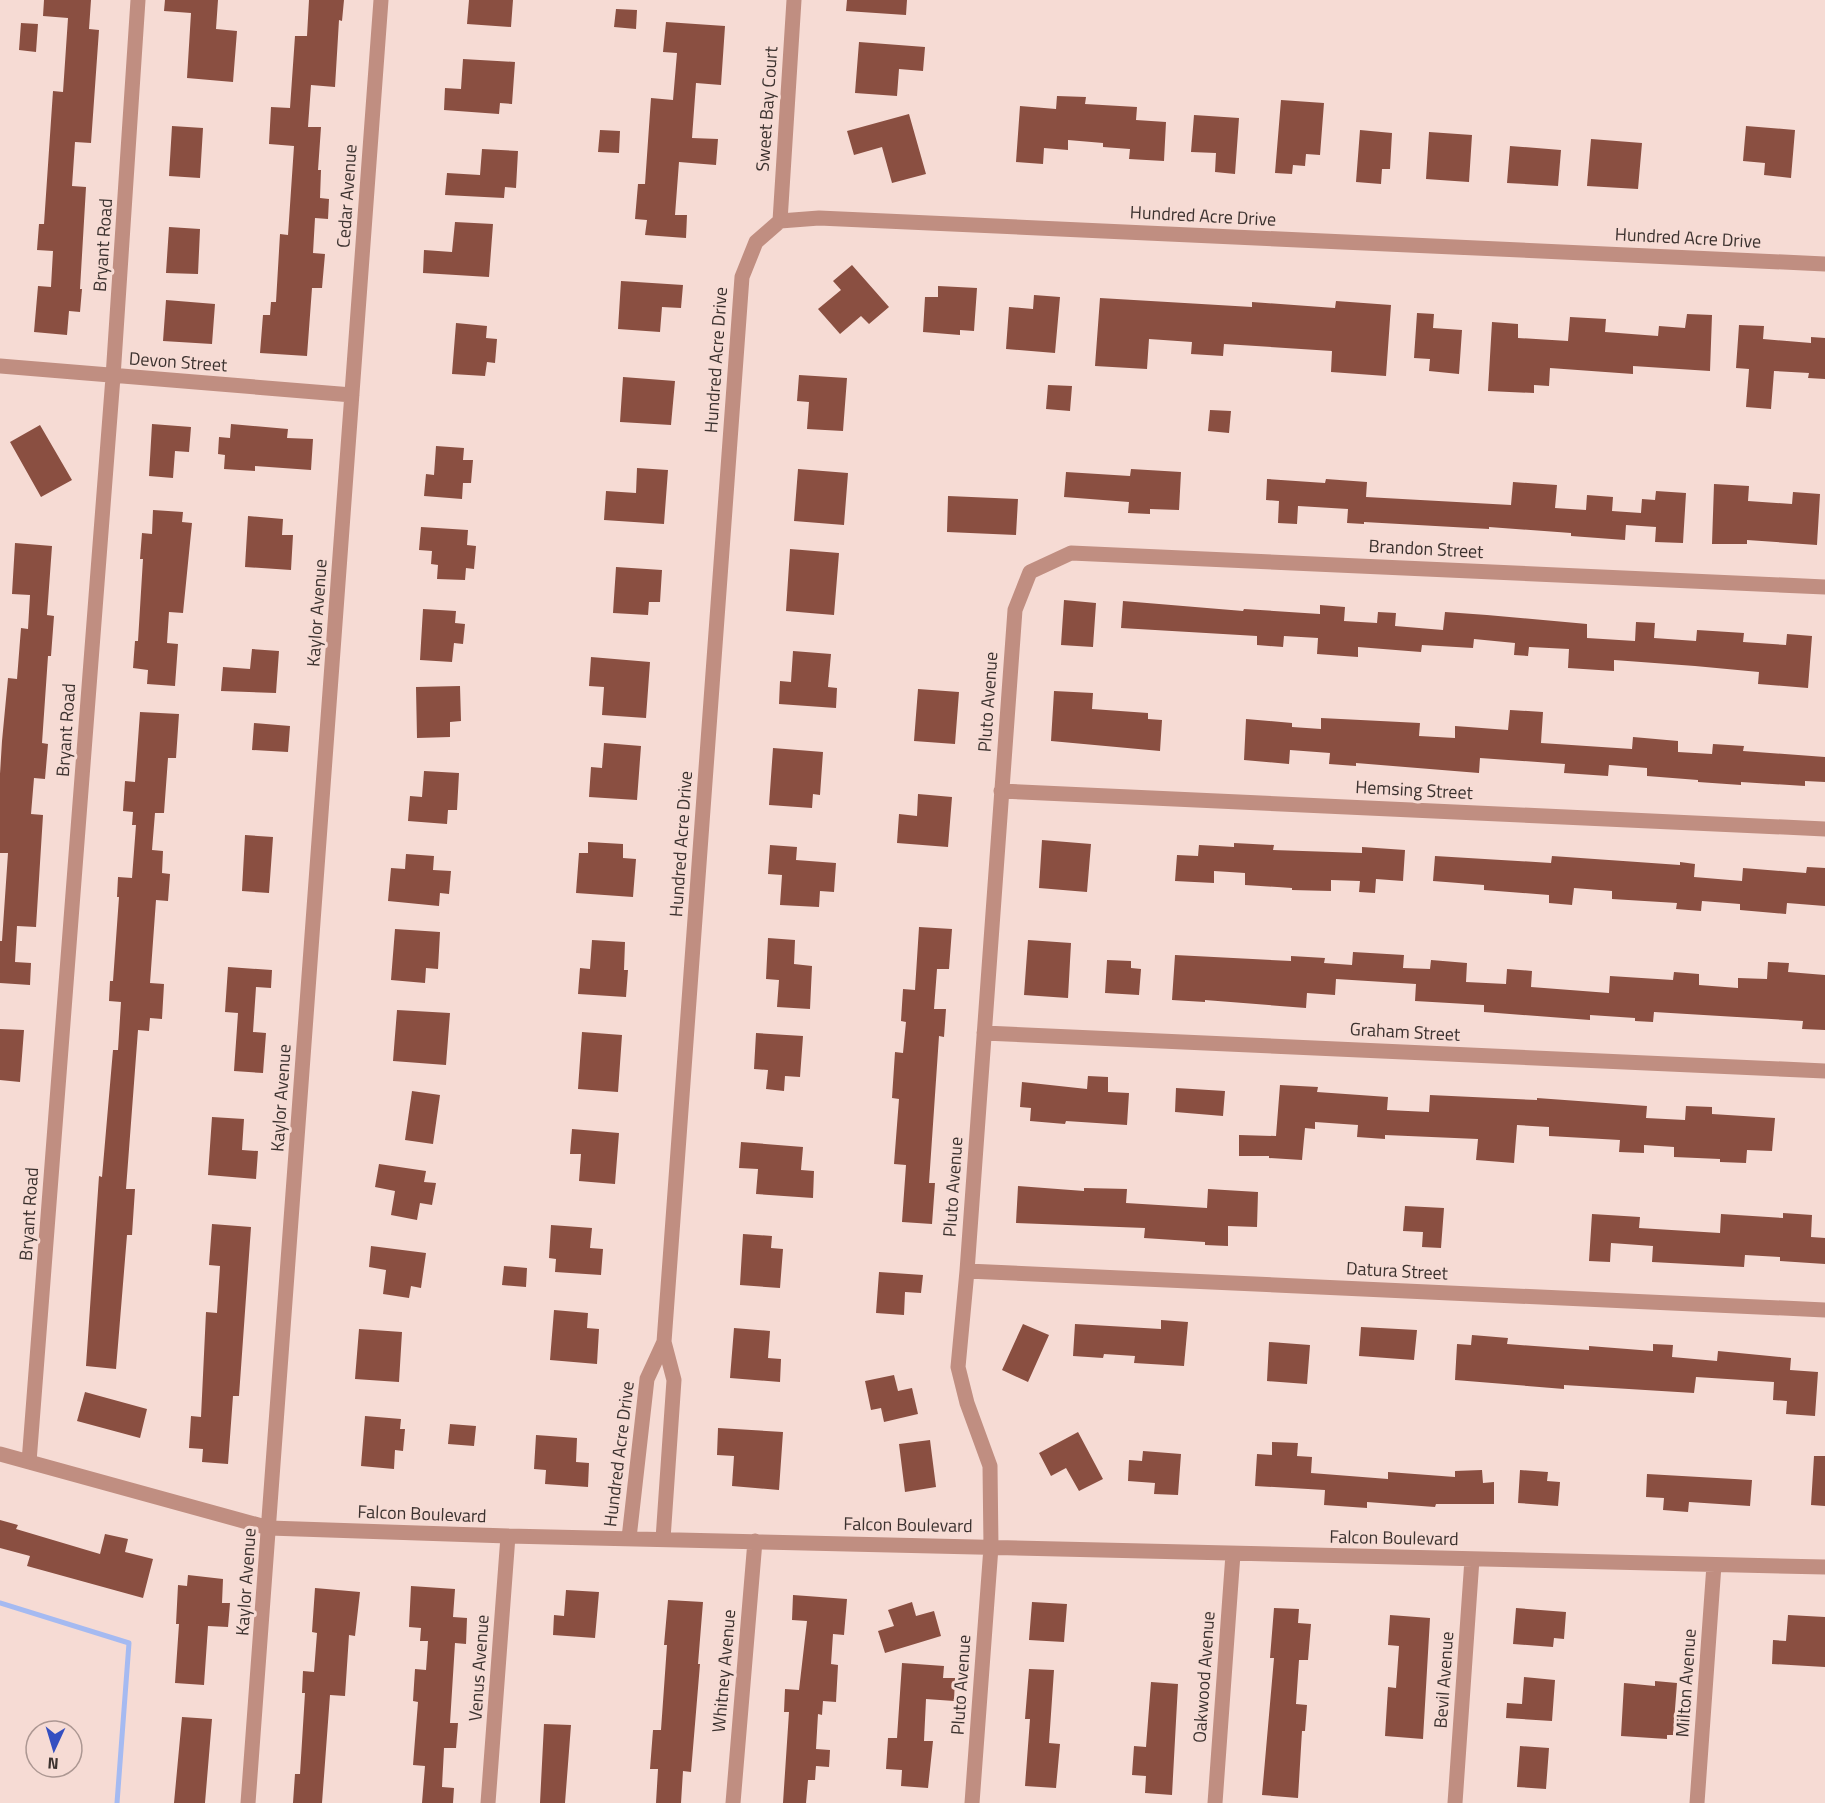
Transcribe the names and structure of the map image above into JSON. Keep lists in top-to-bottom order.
{
  "streets": {
    "street": [
      "Sweet Bay Court",
      "Cedar Avenue",
      "Hundred Acre Drive",
      "Bryant Road",
      "Devon Street",
      "Brandon Street",
      "Kaylor Avenue",
      "Pluto Avenue",
      "Hemsing Street",
      "Graham Street",
      "Datura Street",
      "Falcon Boulevard",
      "Venus Avenue",
      "Whitney Avenue",
      "Oakwood Avenue",
      "Bevil Avenue",
      "Milton Avenue"
    ]
  },
  "crossings": [
    ["Sweet Bay Court", "Hundred Acre Drive"],
    ["Cedar Avenue", "Devon Street"],
    ["Cedar Avenue", "Kaylor Avenue"],
    ["Hundred Acre Drive", "Falcon Boulevard"],
    ["Bryant Road", "Devon Street"],
    ["Bryant Road", "Falcon Boulevard"],
    ["Devon Street", "Kaylor Avenue"],
    ["Brandon Street", "Pluto Avenue"],
    ["Kaylor Avenue", "Falcon Boulevard"],
    ["Pluto Avenue", "Hemsing Street"],
    ["Pluto Avenue", "Graham Street"],
    ["Pluto Avenue", "Datura Street"],
    ["Pluto Avenue", "Falcon Boulevard"],
    ["Falcon Boulevard", "Venus Avenue"],
    ["Falcon Boulevard", "Whitney Avenue"],
    ["Falcon Boulevard", "Oakwood Avenue"],
    ["Falcon Boulevard", "Bevil Avenue"],
    ["Falcon Boulevard", "Milton Avenue"]
  ],
  "north": "bottom"
}
